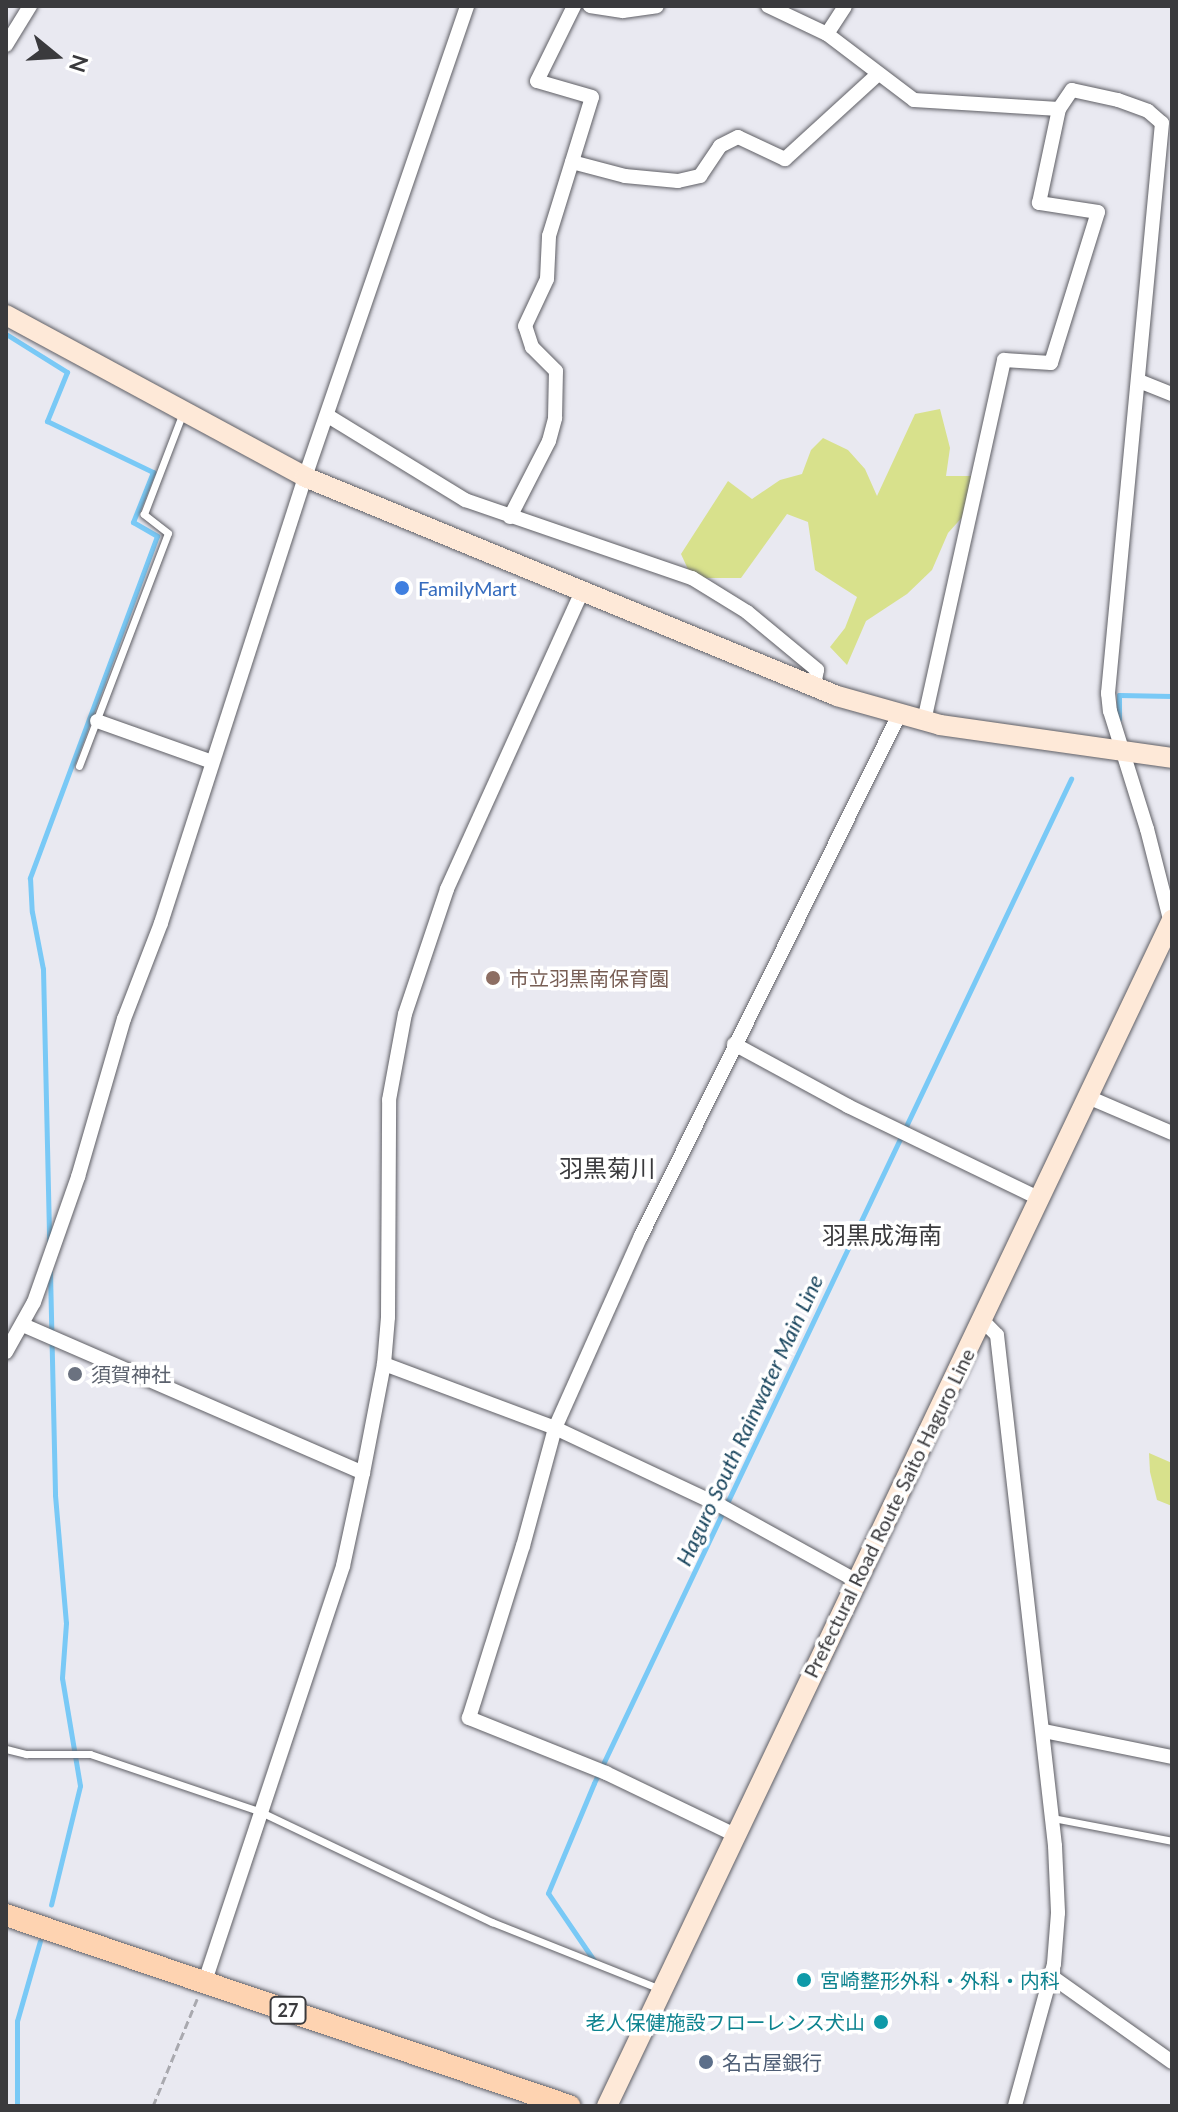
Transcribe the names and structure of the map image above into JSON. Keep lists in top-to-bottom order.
{
  "streets": {
    "main road": ["Prefectural Road Route Saito Haguro Line", "27"]
  },
  "districts": ["羽黒菊川", "羽黒成海南"],
  "water": ["Haguro South Rainwater Main Line"],
  "places": [
    "FamilyMart",
    "市立羽黒南保育園",
    "須賀神社",
    "宮崎整形外科・外科・内科",
    "老人保健施設フローレンス犬山",
    "名古屋銀行"
  ],
  "north": "right"
}
